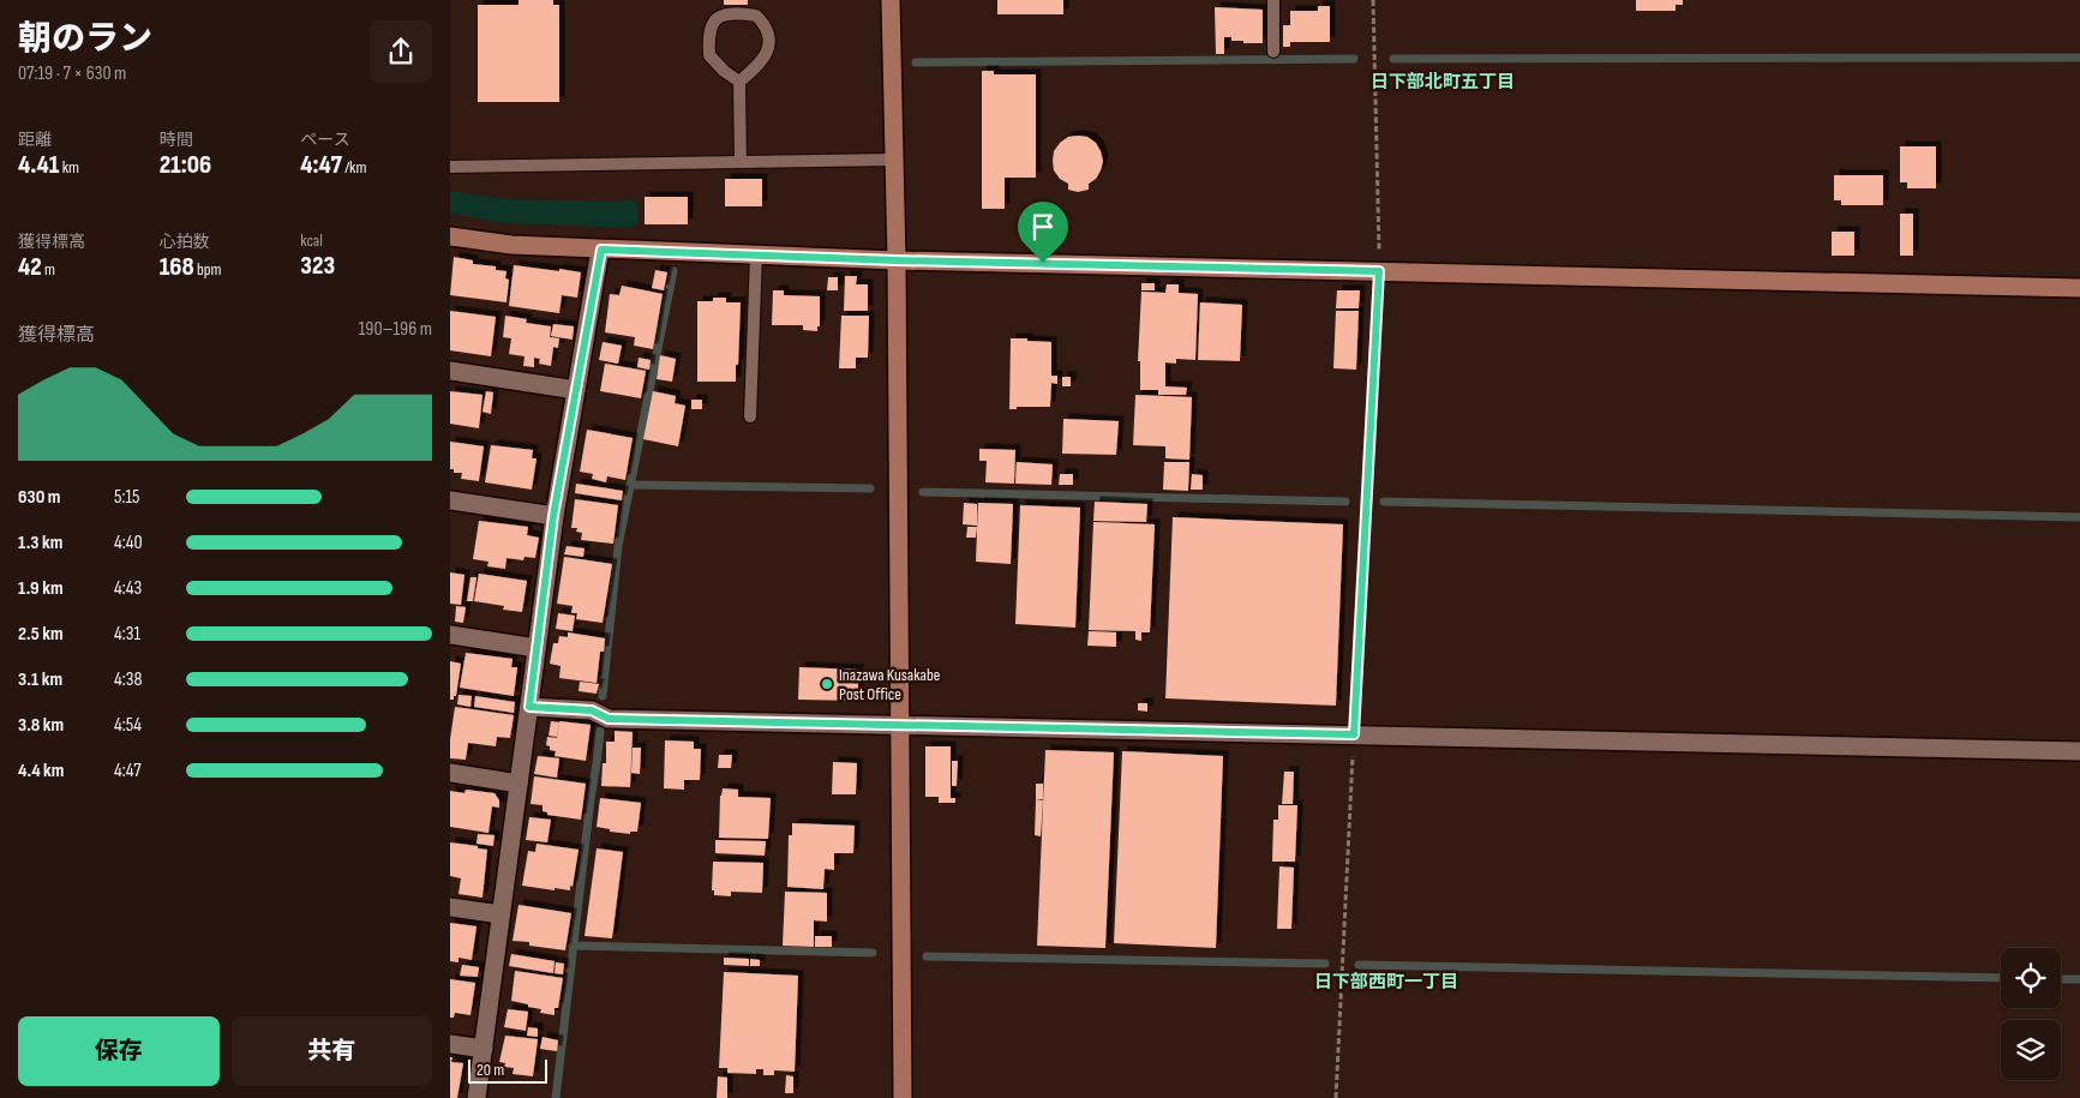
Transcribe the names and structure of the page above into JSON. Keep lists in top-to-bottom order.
{
  "districts": ["日下部北町五丁目", "日下部西町一丁目"],
  "places": ["Inazawa Kusakabe Post Office"],
  "scale_bar": "20 m",
  "page": {
    "heading": ["朝のラン", "07:19 · 7 × 630 m"],
    "stats": [
      ["距離", "4.41 km"],
      ["時間", "21:06"],
      ["ペース", "4:47 /km"],
      ["獲得標高", "42 m"],
      ["心拍数", "168 bpm"],
      ["kcal", "323"]
    ],
    "chart": ["獲得標高", "190–196 m"],
    "list": [
      {
        "name": "630 m",
        "note": "5:15"
      },
      {
        "name": "1.3 km",
        "note": "4:40"
      },
      {
        "name": "1.9 km",
        "note": "4:43"
      },
      {
        "name": "2.5 km",
        "note": "4:31"
      },
      {
        "name": "3.1 km",
        "note": "4:38"
      },
      {
        "name": "3.8 km",
        "note": "4:54"
      },
      {
        "name": "4.4 km",
        "note": "4:47"
      }
    ],
    "buttons": ["保存", "共有"],
    "scale": "20 m"
  }
}
